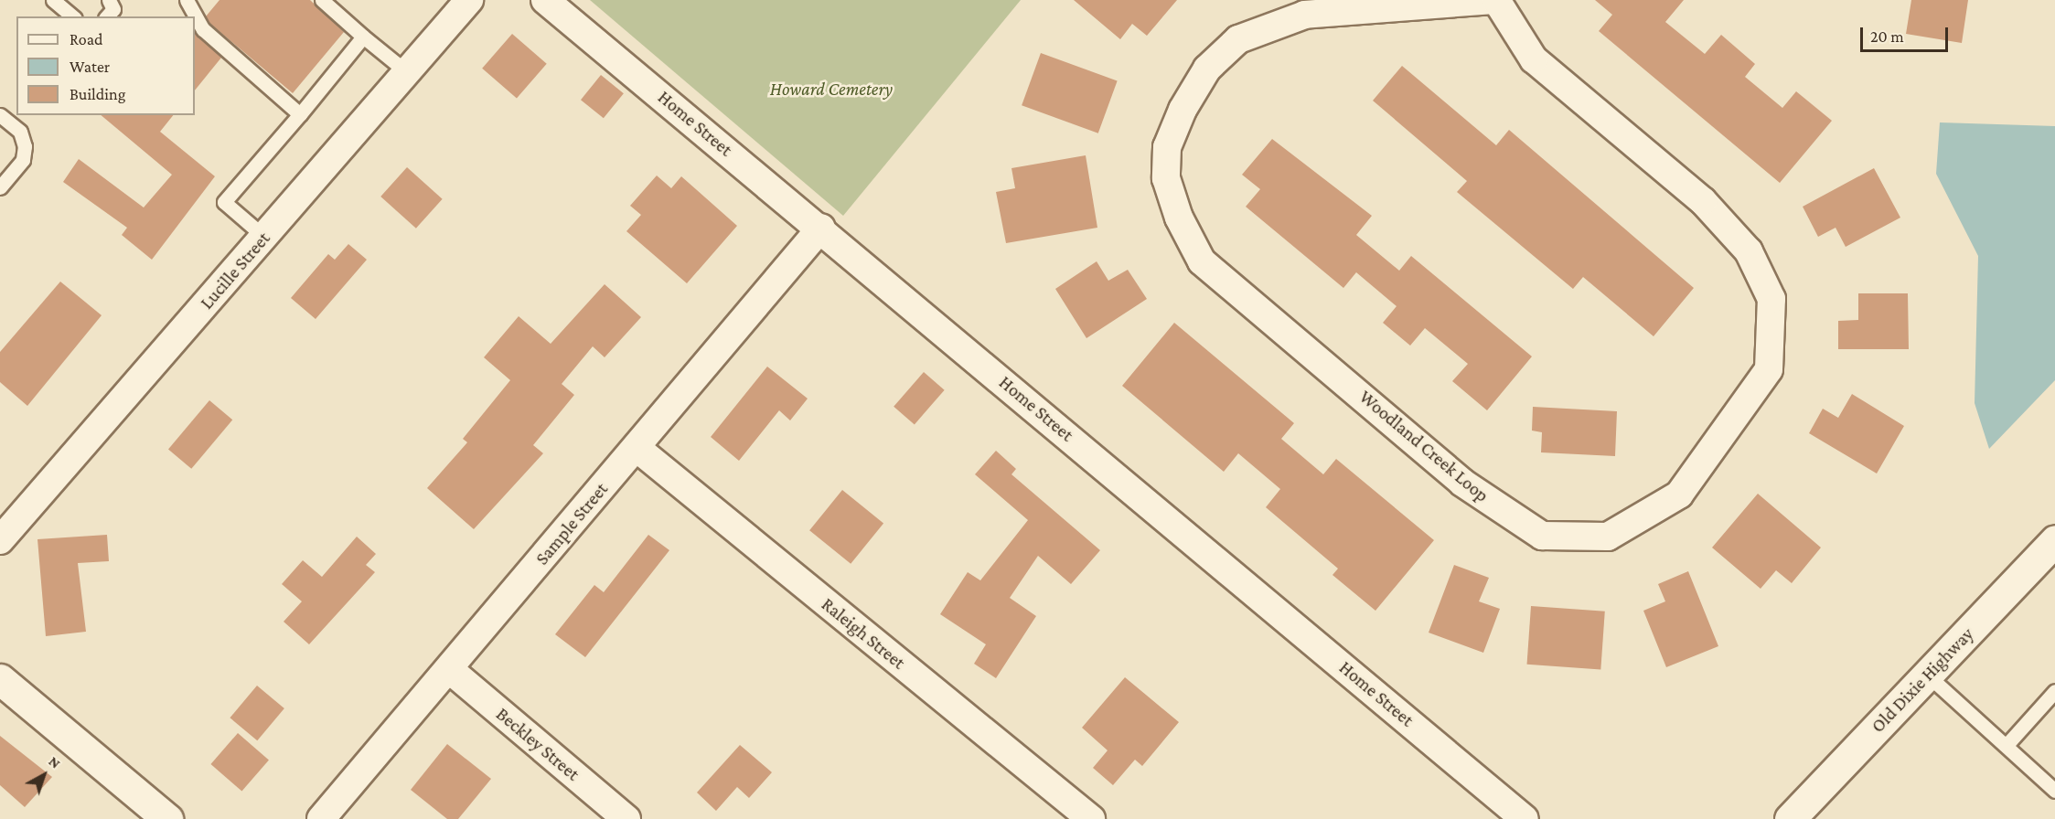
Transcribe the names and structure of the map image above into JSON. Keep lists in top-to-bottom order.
{
  "streets": {
    "street": [
      "Home Street",
      "Lucille Street",
      "Woodland Creek Loop",
      "Sample Street",
      "Raleigh Street",
      "Old Dixie Highway",
      "Beckley Street"
    ]
  },
  "crossings": [
    ["Home Street", "Sample Street"],
    ["Sample Street", "Raleigh Street"],
    ["Sample Street", "Beckley Street"]
  ],
  "parks": ["Howard Cemetery"],
  "legend": ["Road", "Water", "Building"],
  "scale_bar": "20 m",
  "north": "top right"
}
